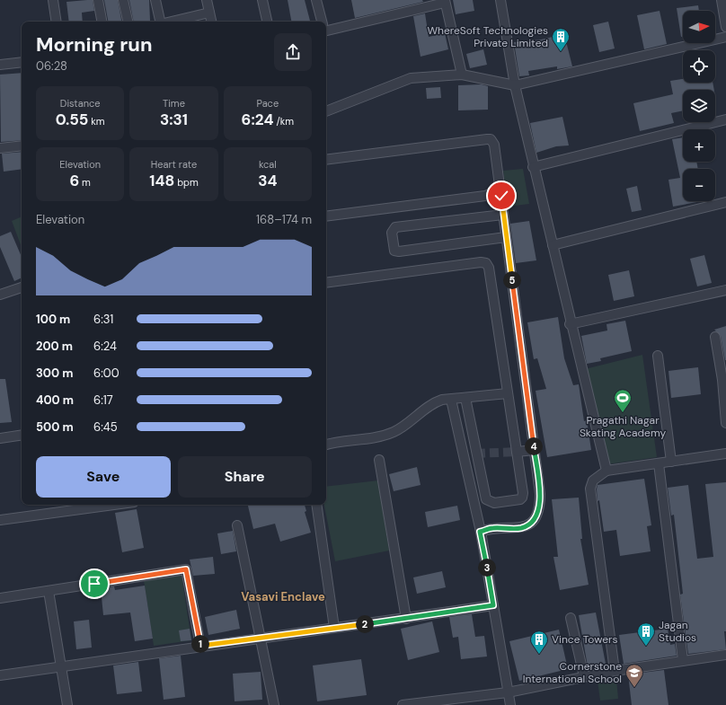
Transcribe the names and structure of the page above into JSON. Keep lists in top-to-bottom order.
{
  "districts": ["Vasavi Enclave"],
  "places": {
    "building": ["WhereSoft Technologies Private Limited", "Jagan Studios", "Vince Towers"],
    "sports": ["Pragathi Nagar Skating Academy"],
    "school or university": ["Cornerstone International School"]
  },
  "north": "right",
  "page": {
    "map_buttons": ["+", "−"],
    "heading": ["Morning run", "06:28"],
    "stats": [
      ["Distance", "0.55 km"],
      ["Time", "3:31"],
      ["Pace", "6:24 /km"],
      ["Elevation", "6 m"],
      ["Heart rate", "148 bpm"],
      ["kcal", "34"]
    ],
    "chart": ["Elevation", "168–174 m"],
    "pins": [
      "5",
      "4",
      "3",
      "2",
      "1"
    ],
    "list": [
      {
        "name": "100 m",
        "note": "6:31"
      },
      {
        "name": "200 m",
        "note": "6:24"
      },
      {
        "name": "300 m",
        "note": "6:00"
      },
      {
        "name": "400 m",
        "note": "6:17"
      },
      {
        "name": "500 m",
        "note": "6:45"
      }
    ],
    "buttons": ["Save", "Share"]
  }
}
